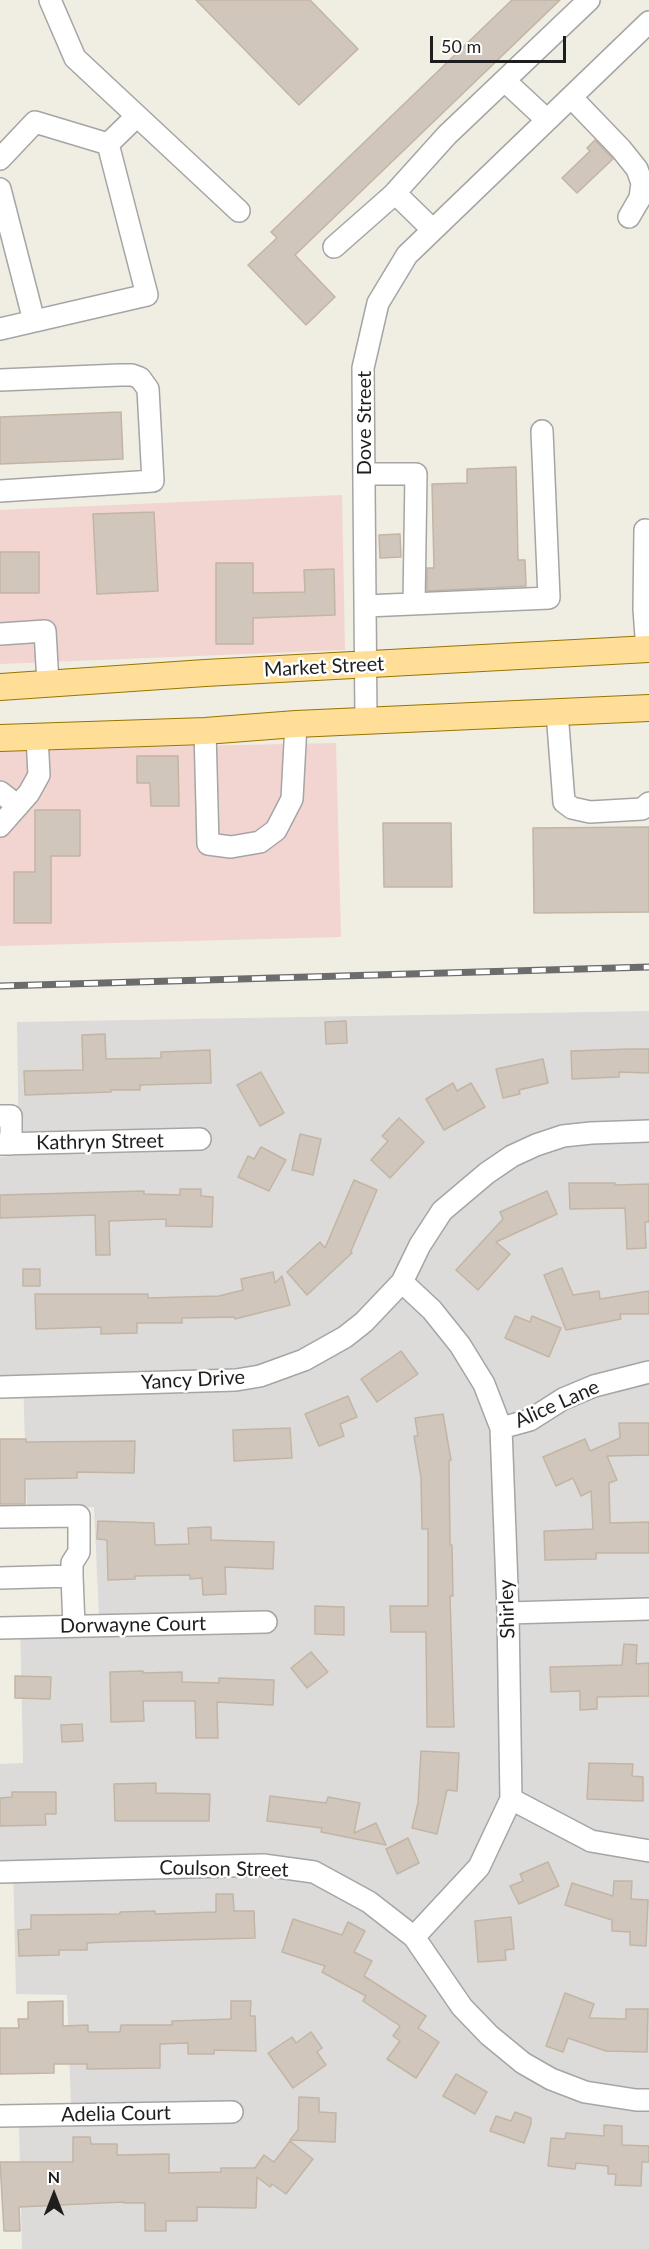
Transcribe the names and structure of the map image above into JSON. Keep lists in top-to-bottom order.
{
  "streets": {
    "main road": ["Market Street"],
    "street": [
      "Dove Street",
      "Kathryn Street",
      "Yancy Drive",
      "Alice Lane",
      "Shirley",
      "Dorwayne Court",
      "Coulson Street",
      "Adelia Court"
    ]
  },
  "crossings": [
    ["Dove Street", "Market Street"],
    ["Yancy Drive", "Shirley"],
    ["Alice Lane", "Shirley"],
    ["Shirley", "Coulson Street"]
  ],
  "scale_bar": "50 m",
  "north": "top"
}
